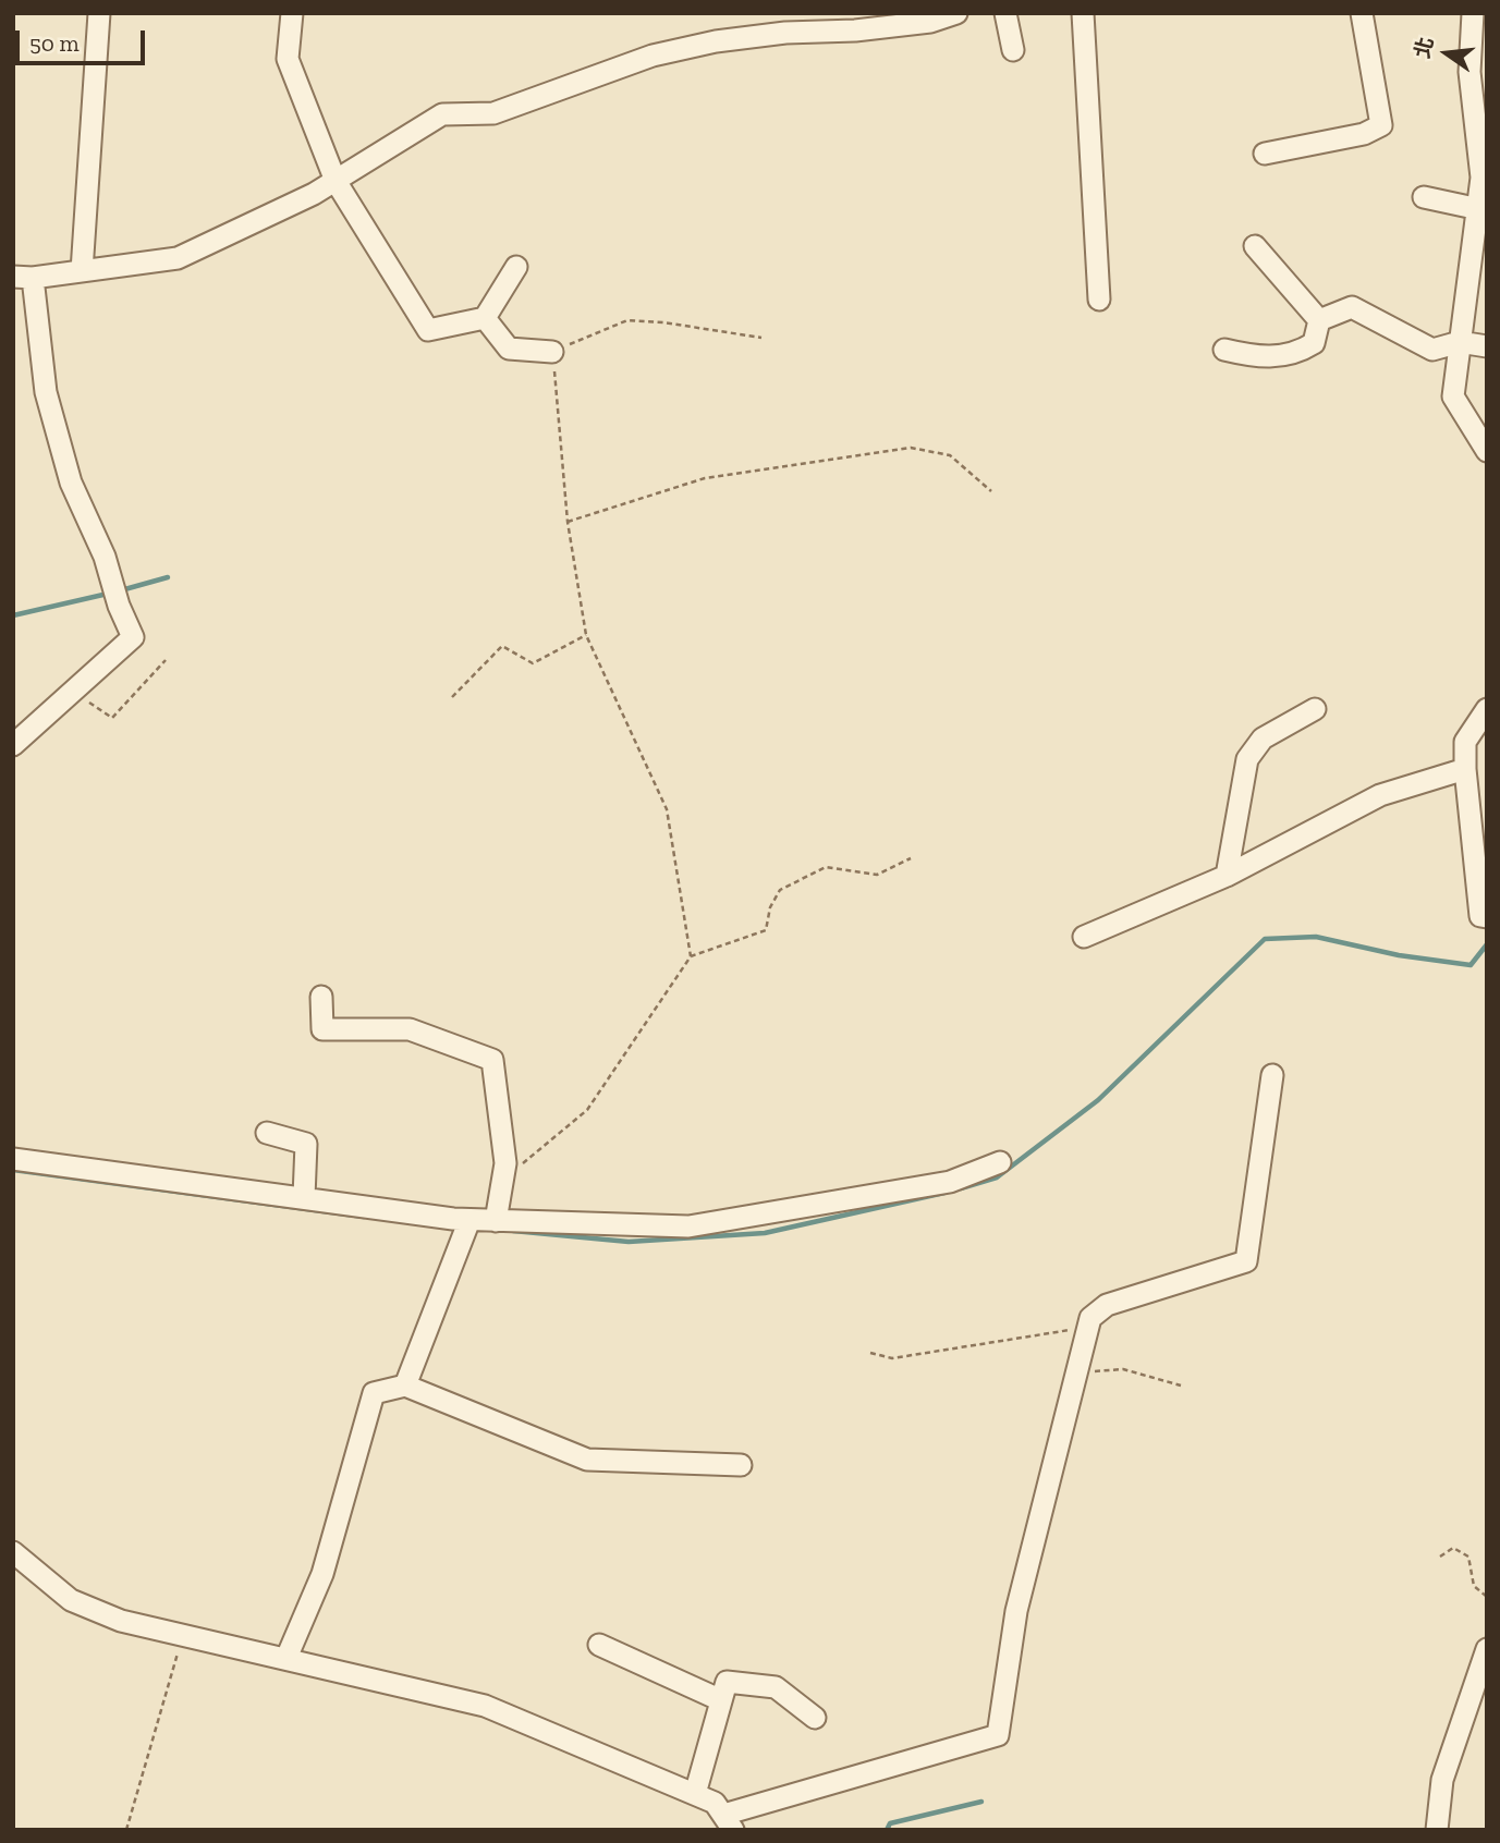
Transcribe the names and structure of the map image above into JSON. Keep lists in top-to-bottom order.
{
  "scale_bar": "50 m",
  "north": "left"
}
